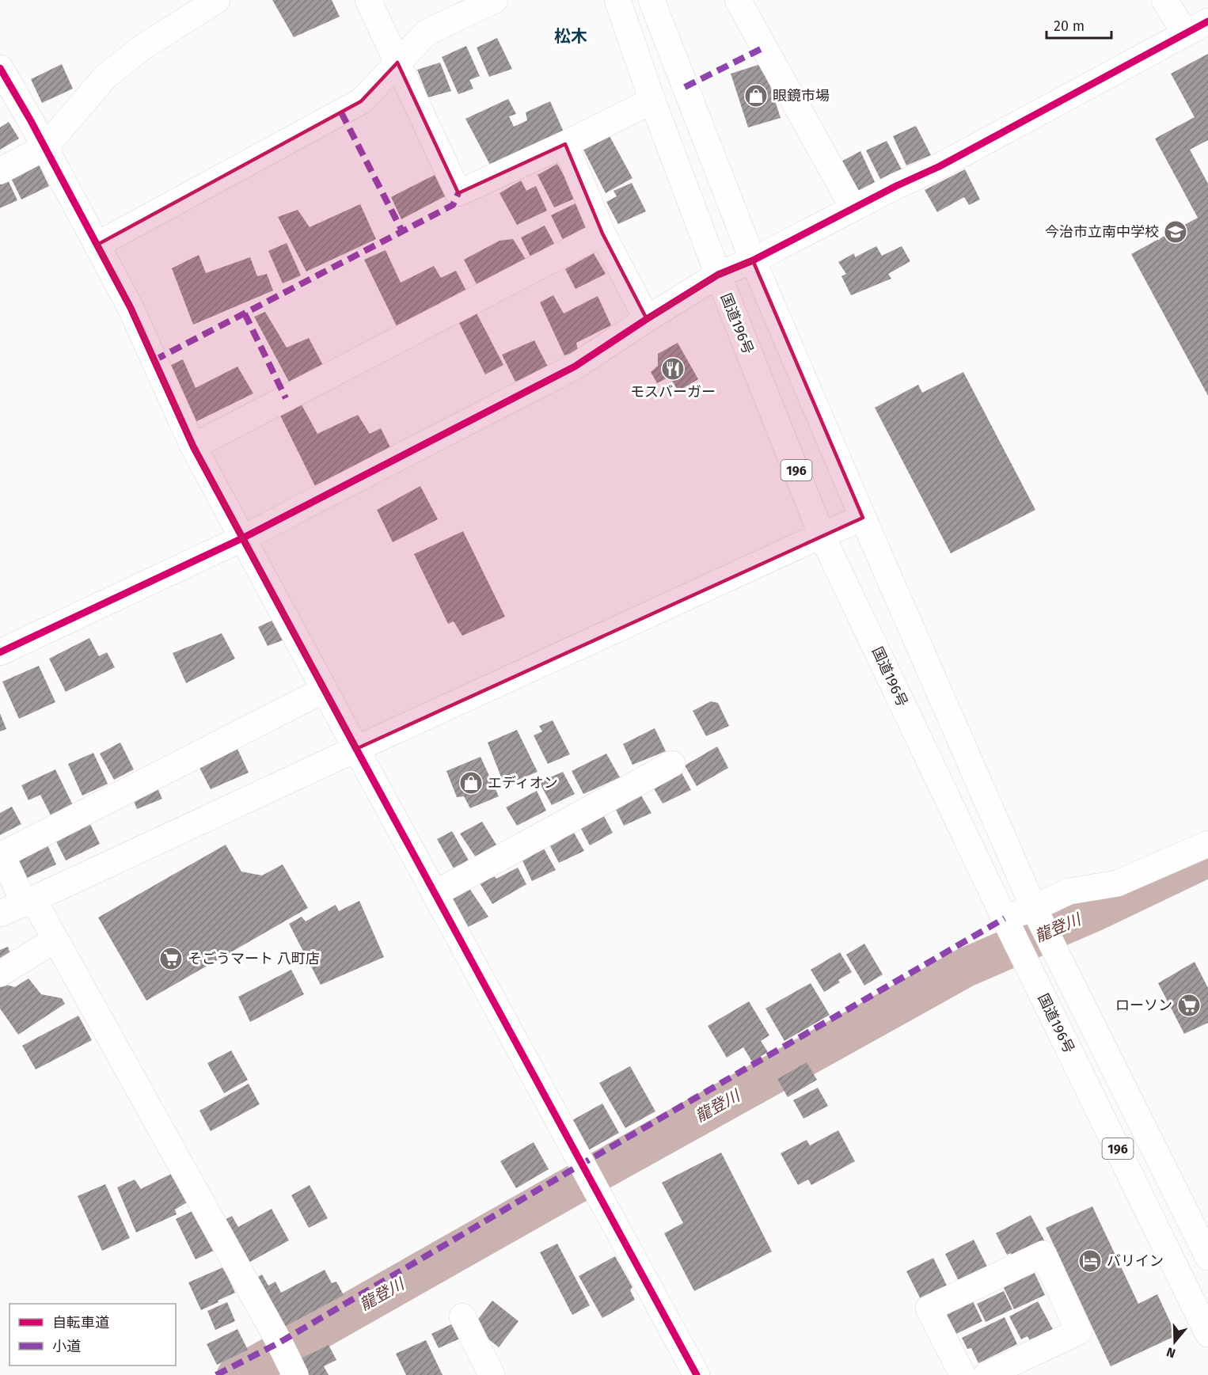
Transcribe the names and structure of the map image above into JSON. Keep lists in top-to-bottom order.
{
  "streets": {
    "main road": ["国道196号", "196"]
  },
  "districts": ["松木"],
  "water": ["龍登川"],
  "places": {
    "shop": ["眼鏡市場", "エディオン"],
    "school or university": ["今治市立南中学校"],
    "restaurant": ["モスバーガー"],
    "supermarket": ["そごうマート 八町店", "ローソン"],
    "hotel": ["バリイン"]
  },
  "legend": ["自転車道", "小道"],
  "scale_bar": "20 m",
  "north": "bottom"
}
